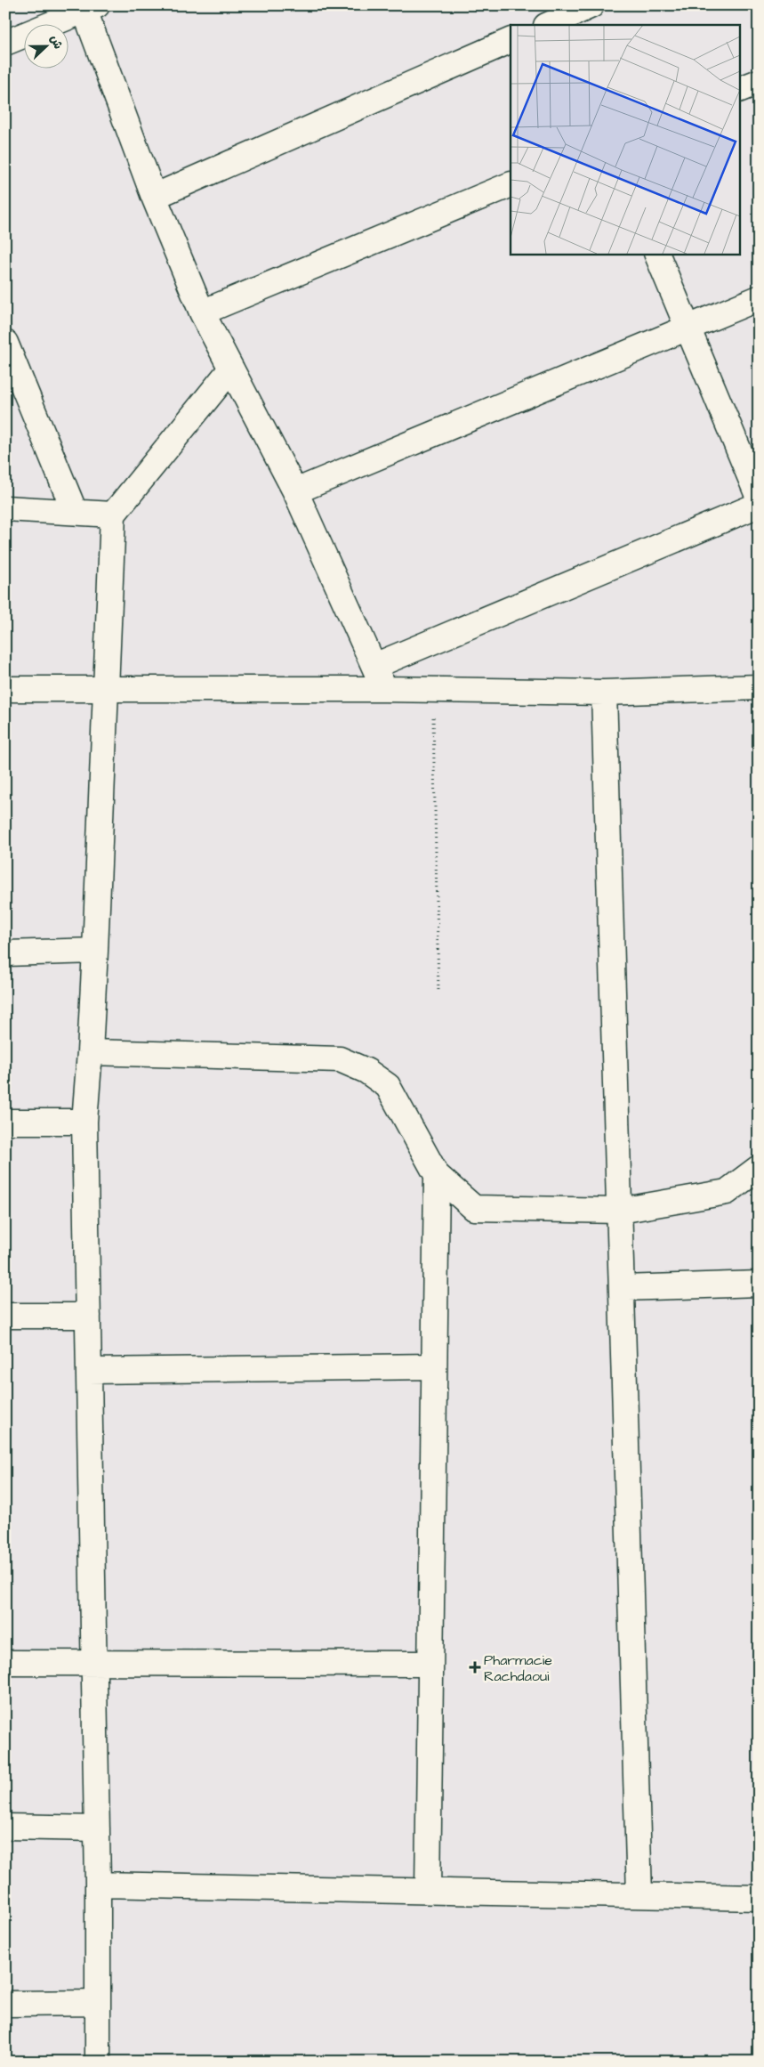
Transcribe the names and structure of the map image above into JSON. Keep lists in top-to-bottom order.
{
  "places": {
    "health": ["Pharmacie Rachdaoui"]
  },
  "north": "right"
}
